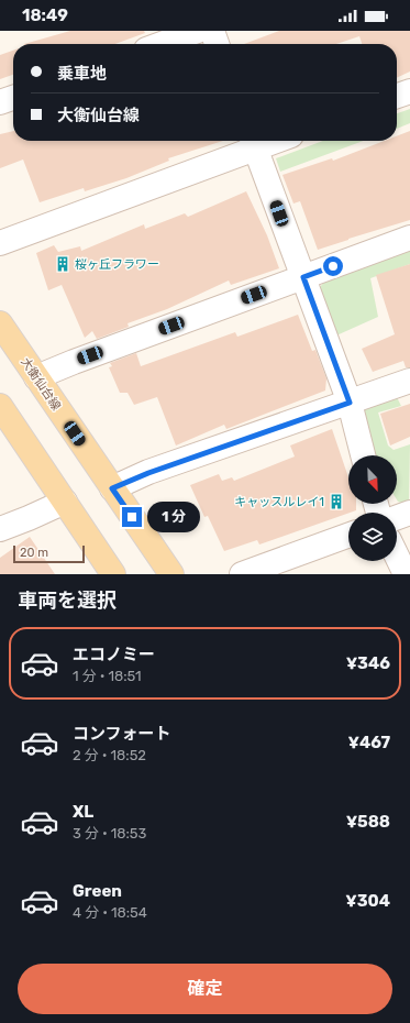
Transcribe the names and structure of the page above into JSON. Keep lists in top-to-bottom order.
{
  "streets": {
    "main road": ["大衡仙台線"]
  },
  "places": {
    "building": ["桜ヶ丘フラワー", "キャッスルレイ1"]
  },
  "scale_bar": "20 m",
  "north": "bottom right",
  "page": {
    "status": "18:49",
    "banner": ["乗車地", "大衡仙台線"],
    "bubble": "1 分",
    "scale": "20 m",
    "heading": "車両を選択",
    "list": [
      {
        "name": "エコノミー",
        "note": "1 分 · 18:51",
        "value": "¥346"
      },
      {
        "name": "コンフォート",
        "note": "2 分 · 18:52",
        "value": "¥467"
      },
      {
        "name": "XL",
        "note": "3 分 · 18:53",
        "value": "¥588"
      },
      {
        "name": "Green",
        "note": "4 分 · 18:54",
        "value": "¥304"
      }
    ],
    "buttons": "確定"
  }
}
